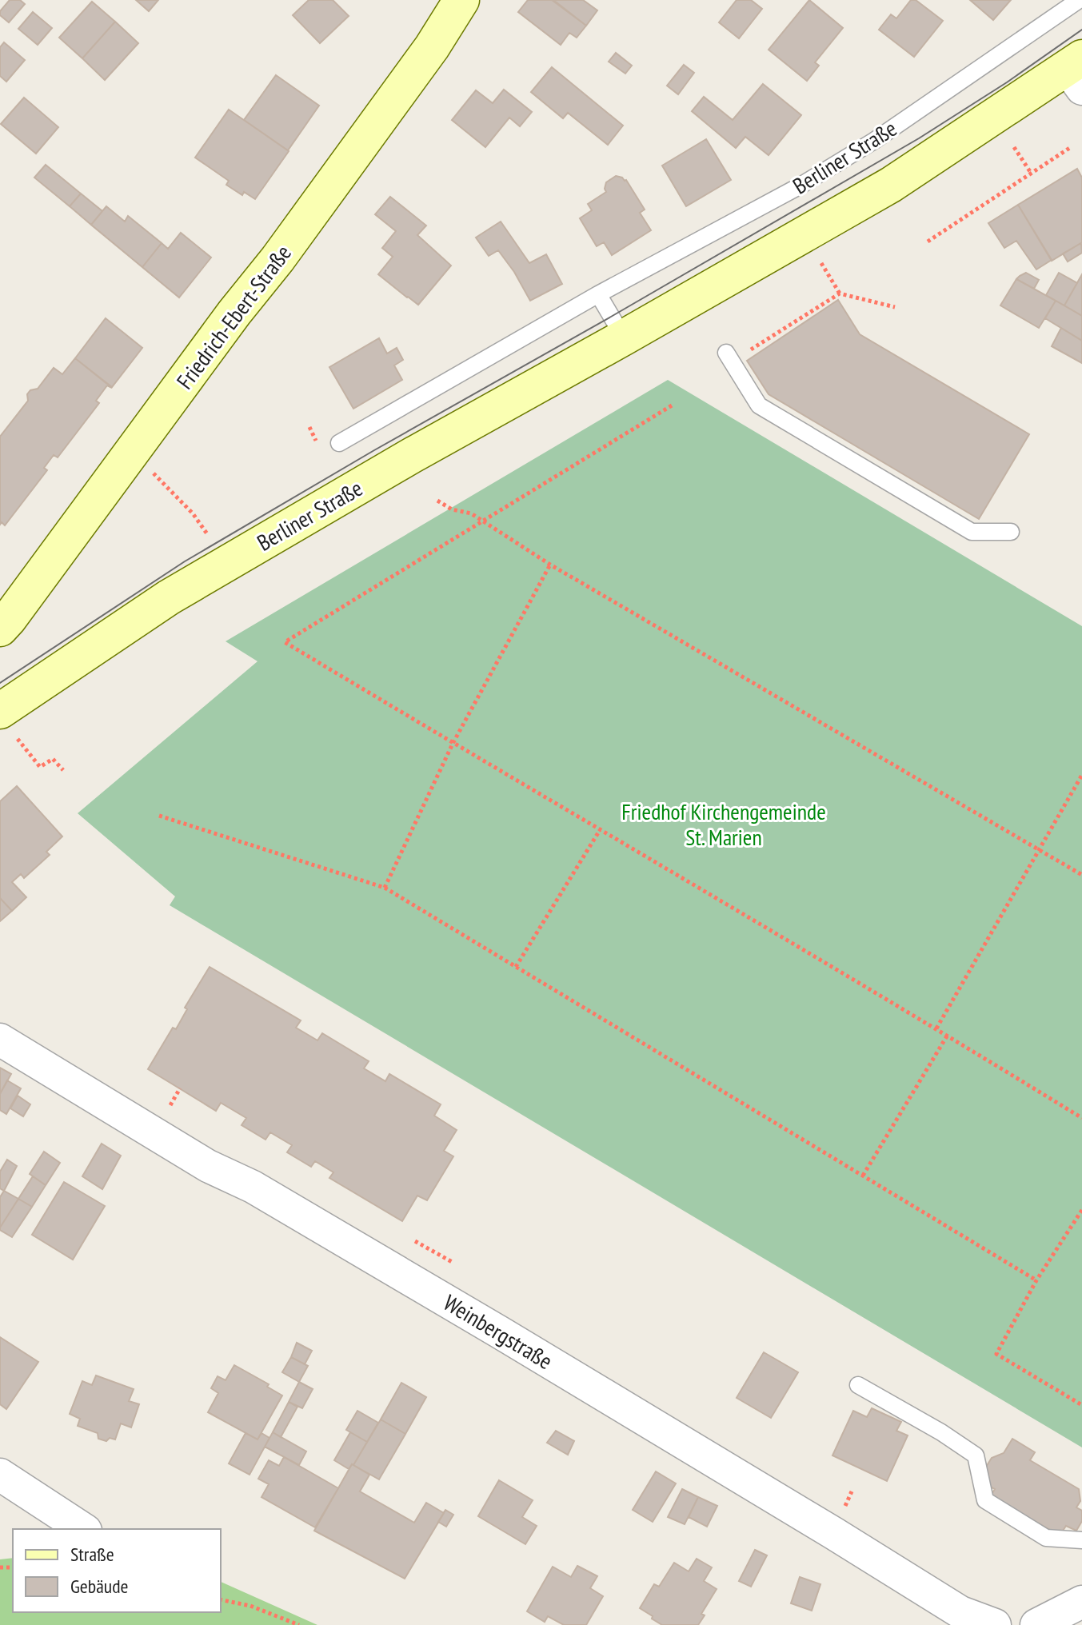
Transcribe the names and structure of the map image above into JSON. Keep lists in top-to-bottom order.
{
  "streets": {
    "street": ["Berliner Straße", "Friedrich-Ebert-Straße", "Weinbergstraße"]
  },
  "parks": ["Friedhof Kirchengemeinde St. Marien"],
  "legend": ["Straße", "Gebäude"]
}
